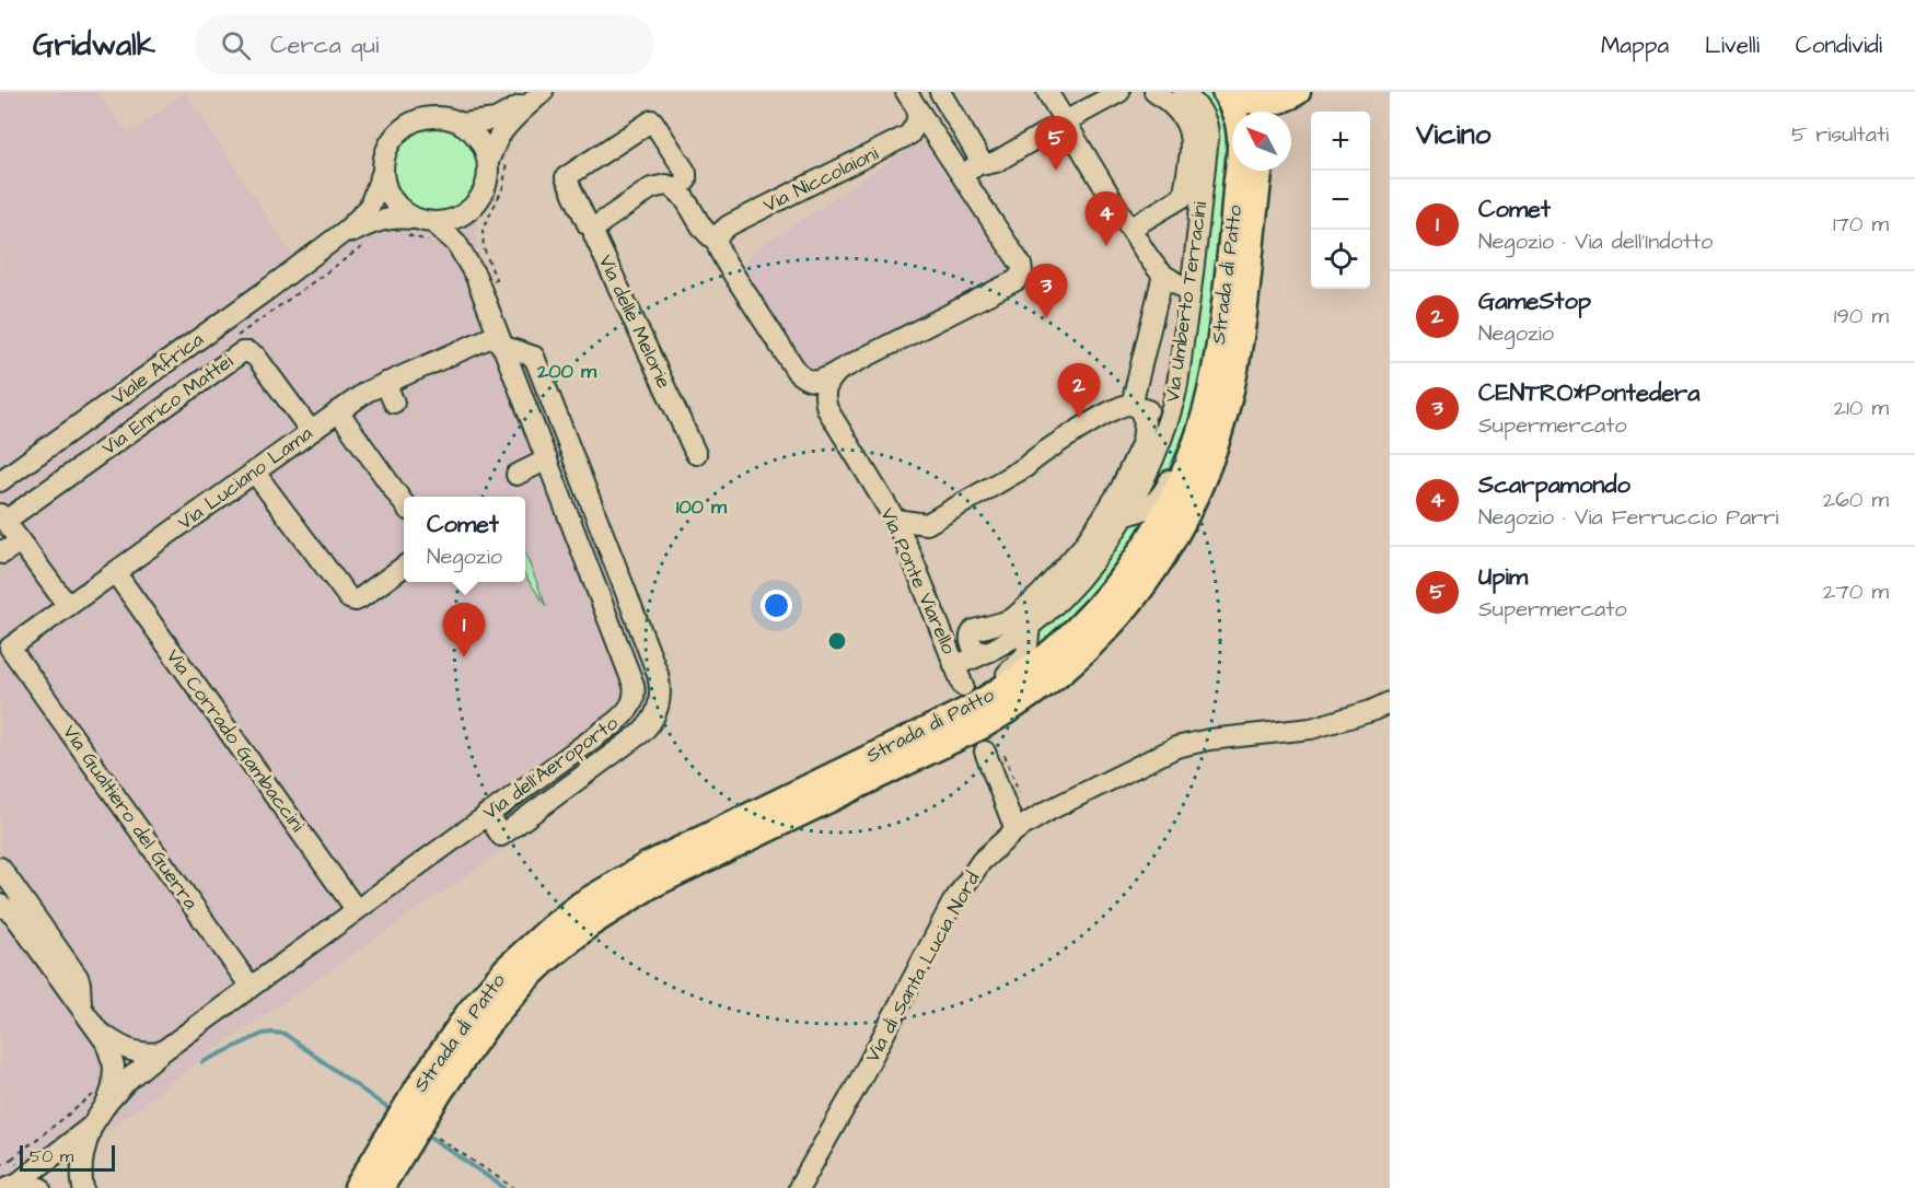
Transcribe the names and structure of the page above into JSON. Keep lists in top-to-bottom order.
{
  "streets": {
    "main road": ["Strada di Patto"],
    "street": [
      "Via Niccolaioni",
      "Via Umberto Terracini",
      "Via delle Melorie",
      "Viale Africa",
      "Via Enrico Mattei",
      "Via Luciano Lama",
      "Via Ponte Viarello",
      "Via Corrado Gambaccini",
      "Via dell'Aeroporto",
      "Via Gualtiero del Guerra",
      "Via di Santa Lucia Nord"
    ]
  },
  "crossings": [
    ["Via Umberto Terracini", "Via Ponte Viarello"],
    ["Viale Africa", "Via dell'Aeroporto"],
    ["Via Enrico Mattei", "Via Luciano Lama"],
    ["Via Luciano Lama", "Via Corrado Gambaccini"],
    ["Via Luciano Lama", "Via dell'Aeroporto"],
    ["Via Luciano Lama", "Via Gualtiero del Guerra"],
    ["Via Corrado Gambaccini", "Via dell'Aeroporto"],
    ["Via dell'Aeroporto", "Via Gualtiero del Guerra"]
  ],
  "scale_bar": "50 m",
  "north": "top left",
  "page": {
    "header": "Gridwalk",
    "search": "Cerca qui",
    "nav": ["Mappa", "Livelli", "Condividi"],
    "heading": ["Vicino", "5 risultati"],
    "map_buttons": ["+", "−"],
    "pins": [
      "5",
      "4",
      "3",
      "2",
      "1"
    ],
    "list": [
      {
        "mark": "1",
        "name": "Comet",
        "note": "Negozio · Via dell'Indotto",
        "value": "170 m"
      },
      {
        "mark": "2",
        "name": "GameStop",
        "note": "Negozio",
        "value": "190 m"
      },
      {
        "mark": "3",
        "name": "CENTRO*Pontedera",
        "note": "Supermercato",
        "value": "210 m"
      },
      {
        "mark": "4",
        "name": "Scarpamondo",
        "note": "Negozio · Via Ferruccio Parri",
        "value": "260 m"
      },
      {
        "mark": "5",
        "name": "Upim",
        "note": "Supermercato",
        "value": "270 m"
      }
    ],
    "popup": ["Comet", "Negozio"],
    "scale": "50 m"
  },
  "rings": ["200 m", "100 m"]
}
